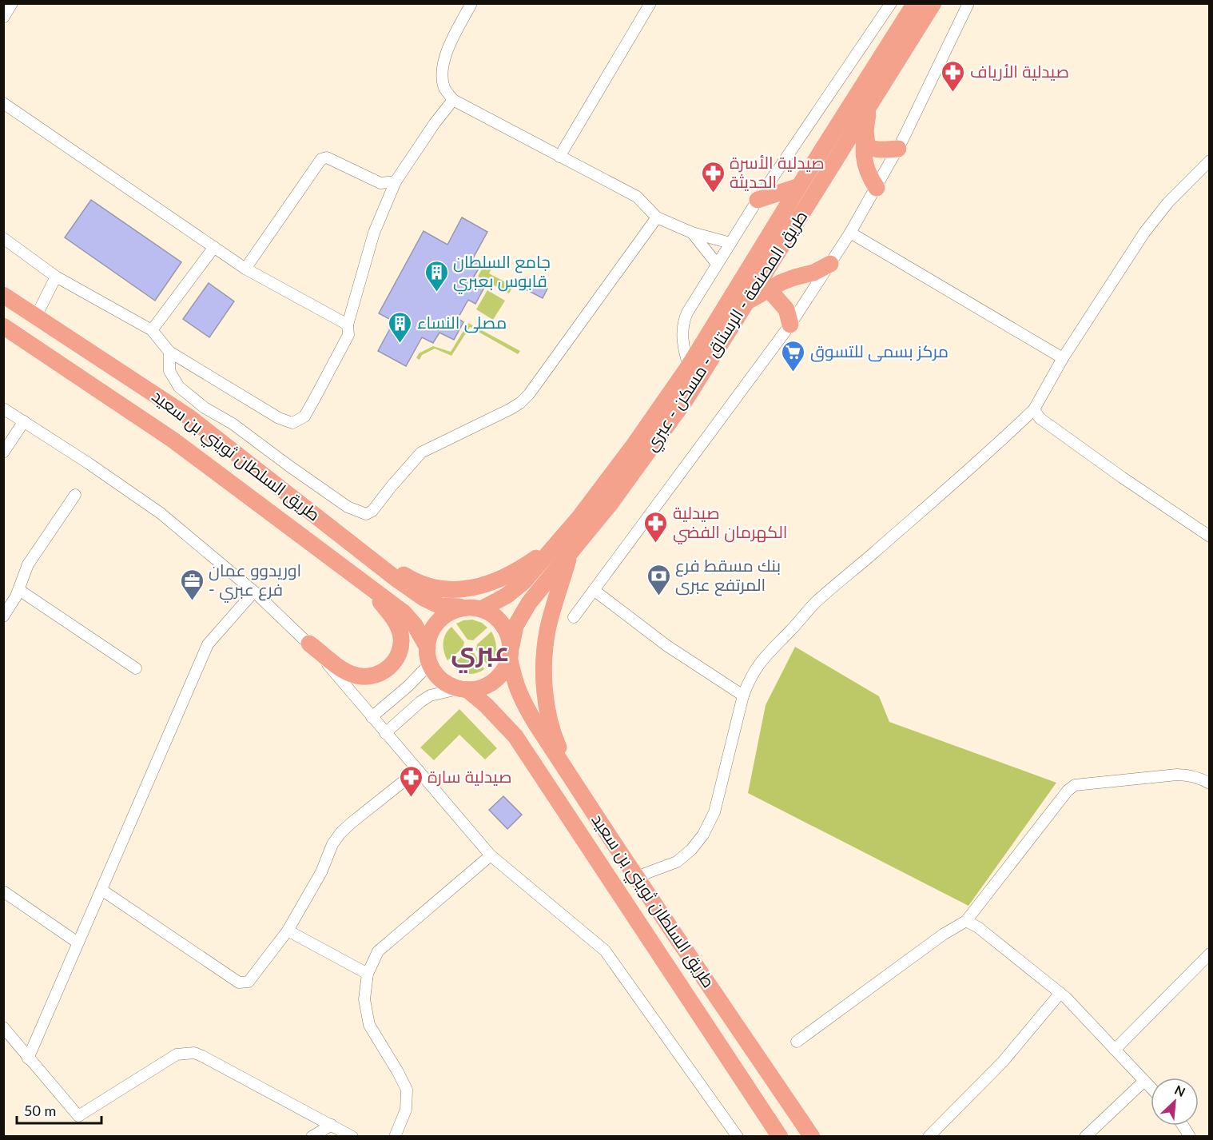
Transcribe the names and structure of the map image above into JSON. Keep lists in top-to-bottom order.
{
  "streets": {
    "highway": ["طريق المصنعة - الرستاق - مسكن - عبري", "طريق السلطان ثويني بن سعيد"]
  },
  "crossings": [
    ["طريق المصنعة - الرستاق - مسكن - عبري", "طريق السلطان ثويني بن سعيد"]
  ],
  "districts": ["عبري"],
  "places": {
    "pharmacy": [
      "صيدلية الأرياف",
      "صيدلية الأسرة الحديثة",
      "صيدلية الكهرمان الفضي",
      "صيدلية سارة"
    ],
    "building": ["جامع السلطان قابوس بعبري", "مصلى النساء"],
    "supermarket": ["مركز بسمى للتسوق"],
    "bank": ["بنك مسقط فرع المرتفع عبرى"],
    "office": ["اوريدوو عمان - فرع عبري"]
  },
  "scale_bar": "50 m",
  "north": "top right"
}
